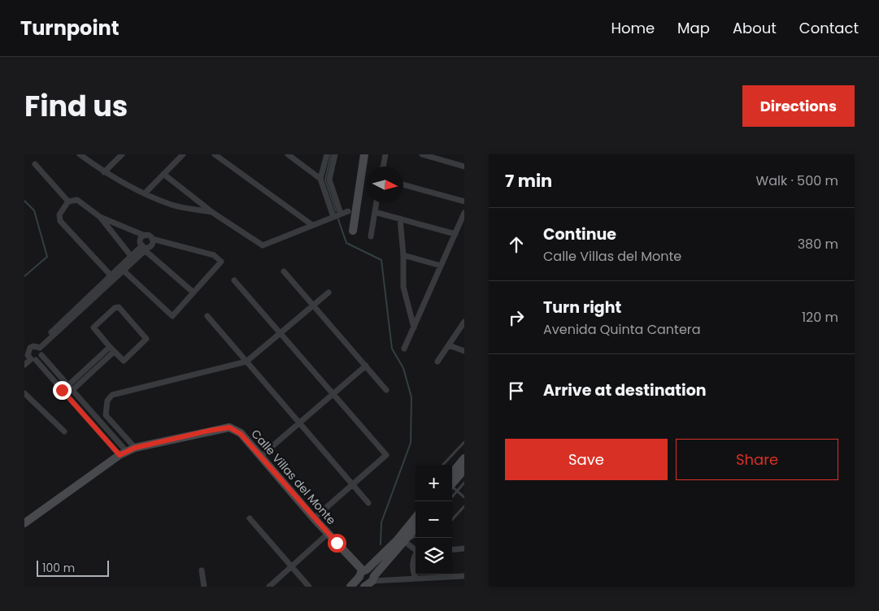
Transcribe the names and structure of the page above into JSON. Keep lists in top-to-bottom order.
{
  "streets": {
    "street": ["Calle Villas del Monte"]
  },
  "scale_bar": "100 m",
  "north": "right",
  "page": {
    "header": "Turnpoint",
    "nav": [
      "Home",
      "Map",
      "About",
      "Contact"
    ],
    "title": "Find us",
    "buttons": [
      "Directions",
      ["Save", "Share"]
    ],
    "heading": ["7 min", "Walk · 500 m"],
    "list": [
      ["Continue", "Calle Villas del Monte", "380 m"],
      ["Turn right", "Avenida Quinta Cantera", "120 m"],
      "Arrive at destination"
    ],
    "map_buttons": ["+", "−"],
    "scale": "100 m"
  }
}
